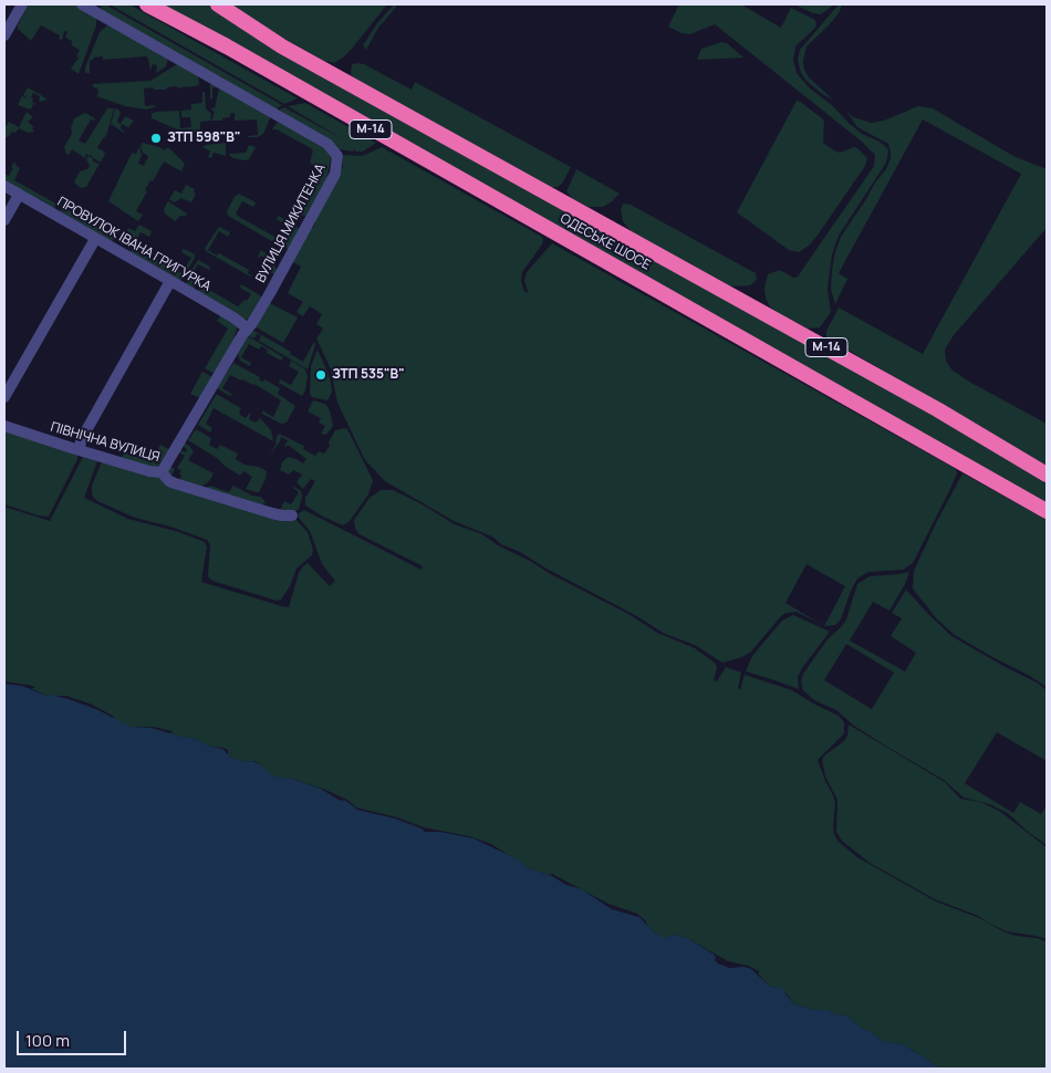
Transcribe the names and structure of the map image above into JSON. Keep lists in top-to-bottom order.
{
  "streets": {
    "highway": ["М-14", "ОДЕСЬКЕ ШОСЕ"],
    "street": ["ВУЛИЦЯ МИКИТЕНКА", "ПРОВУЛОК ІВАНА ГРИГУРКА", "ПІВНІЧНА ВУЛИЦЯ"]
  },
  "crossings": [
    ["ВУЛИЦЯ МИКИТЕНКА", "ПРОВУЛОК ІВАНА ГРИГУРКА"],
    ["ВУЛИЦЯ МИКИТЕНКА", "ПІВНІЧНА ВУЛИЦЯ"]
  ],
  "places": ["ЗТП 598\"В\"", "ЗТП 535\"В\""],
  "scale_bar": "100 m"
}
